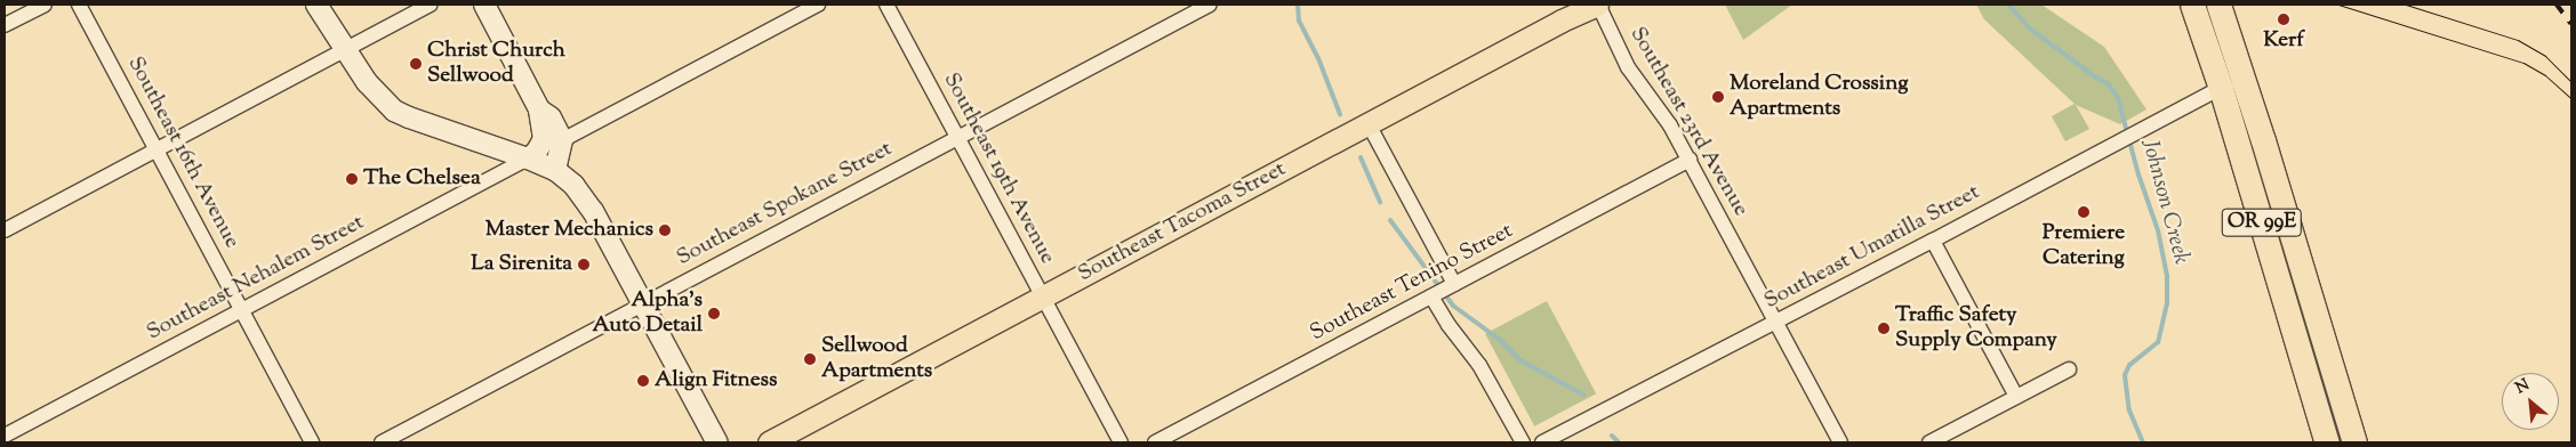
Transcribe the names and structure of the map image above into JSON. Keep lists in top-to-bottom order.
{
  "streets": {
    "highway": ["OR 99E"],
    "main road": ["Southeast Tacoma Street"],
    "street": [
      "Southeast 23rd Avenue",
      "Southeast 16th Avenue",
      "Southeast 19th Avenue",
      "Southeast Spokane Street",
      "Southeast Umatilla Street",
      "Southeast Nehalem Street",
      "Southeast Tenino Street"
    ]
  },
  "crossings": [
    ["Southeast 23rd Avenue", "Southeast Tacoma Street"],
    ["Southeast 23rd Avenue", "Southeast Umatilla Street"],
    ["Southeast 23rd Avenue", "Southeast Tenino Street"],
    ["Southeast 16th Avenue", "Southeast Nehalem Street"],
    ["Southeast 19th Avenue", "Southeast Spokane Street"],
    ["Southeast 19th Avenue", "Southeast Tacoma Street"],
    ["OR 99E", "Southeast Umatilla Street"]
  ],
  "water": ["Johnson Creek"],
  "places": [
    "Kerf",
    "Christ Church Sellwood",
    "Moreland Crossing Apartments",
    "The Chelsea",
    "Premiere Catering",
    "Master Mechanics",
    "La Sirenita",
    "Alpha's Auto Detail",
    "Traffic Safety Supply Company",
    "Sellwood Apartments",
    "Align Fitness"
  ],
  "north": "top left"
}
